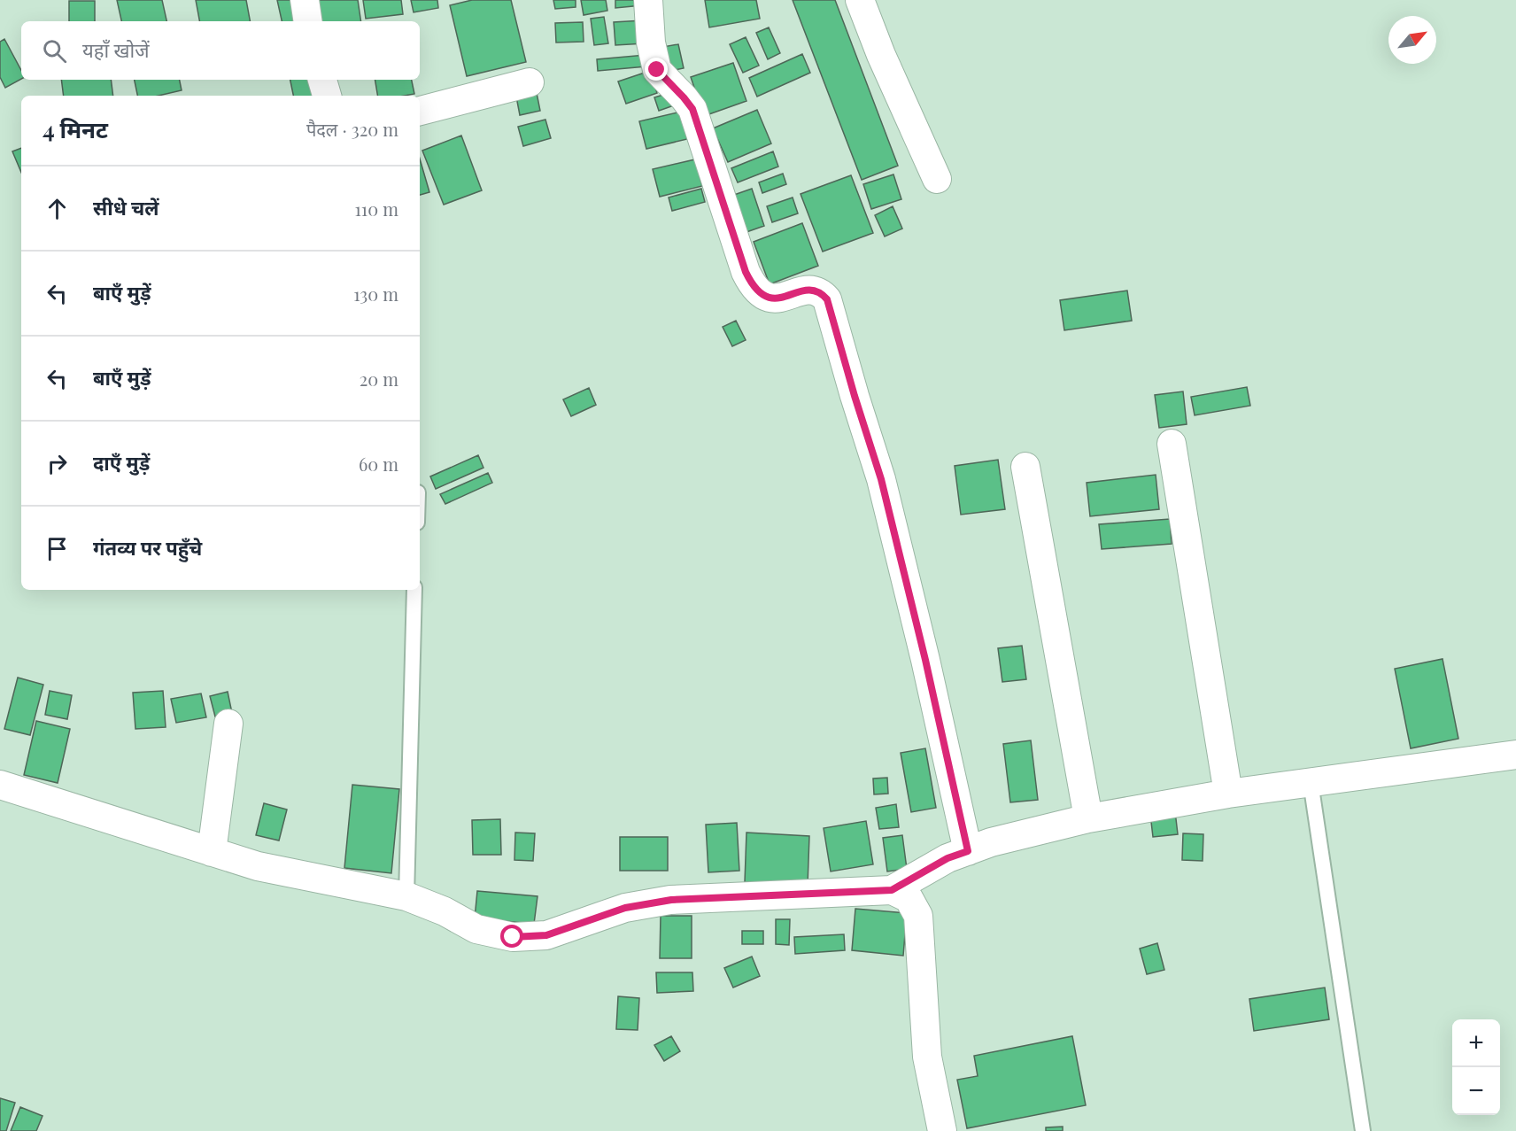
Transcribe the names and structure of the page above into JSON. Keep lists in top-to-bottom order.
{
  "north": "top right",
  "page": {
    "search": "यहाँ खोजें",
    "heading": ["4 मिनट", "पैदल · 320 m"],
    "list": [
      ["सीधे चलें", "110 m"],
      ["बाएँ मुड़ें", "130 m"],
      ["बाएँ मुड़ें", "20 m"],
      ["दाएँ मुड़ें", "60 m"],
      "गंतव्य पर पहुँचे"
    ],
    "map_buttons": ["+", "−"]
  }
}
